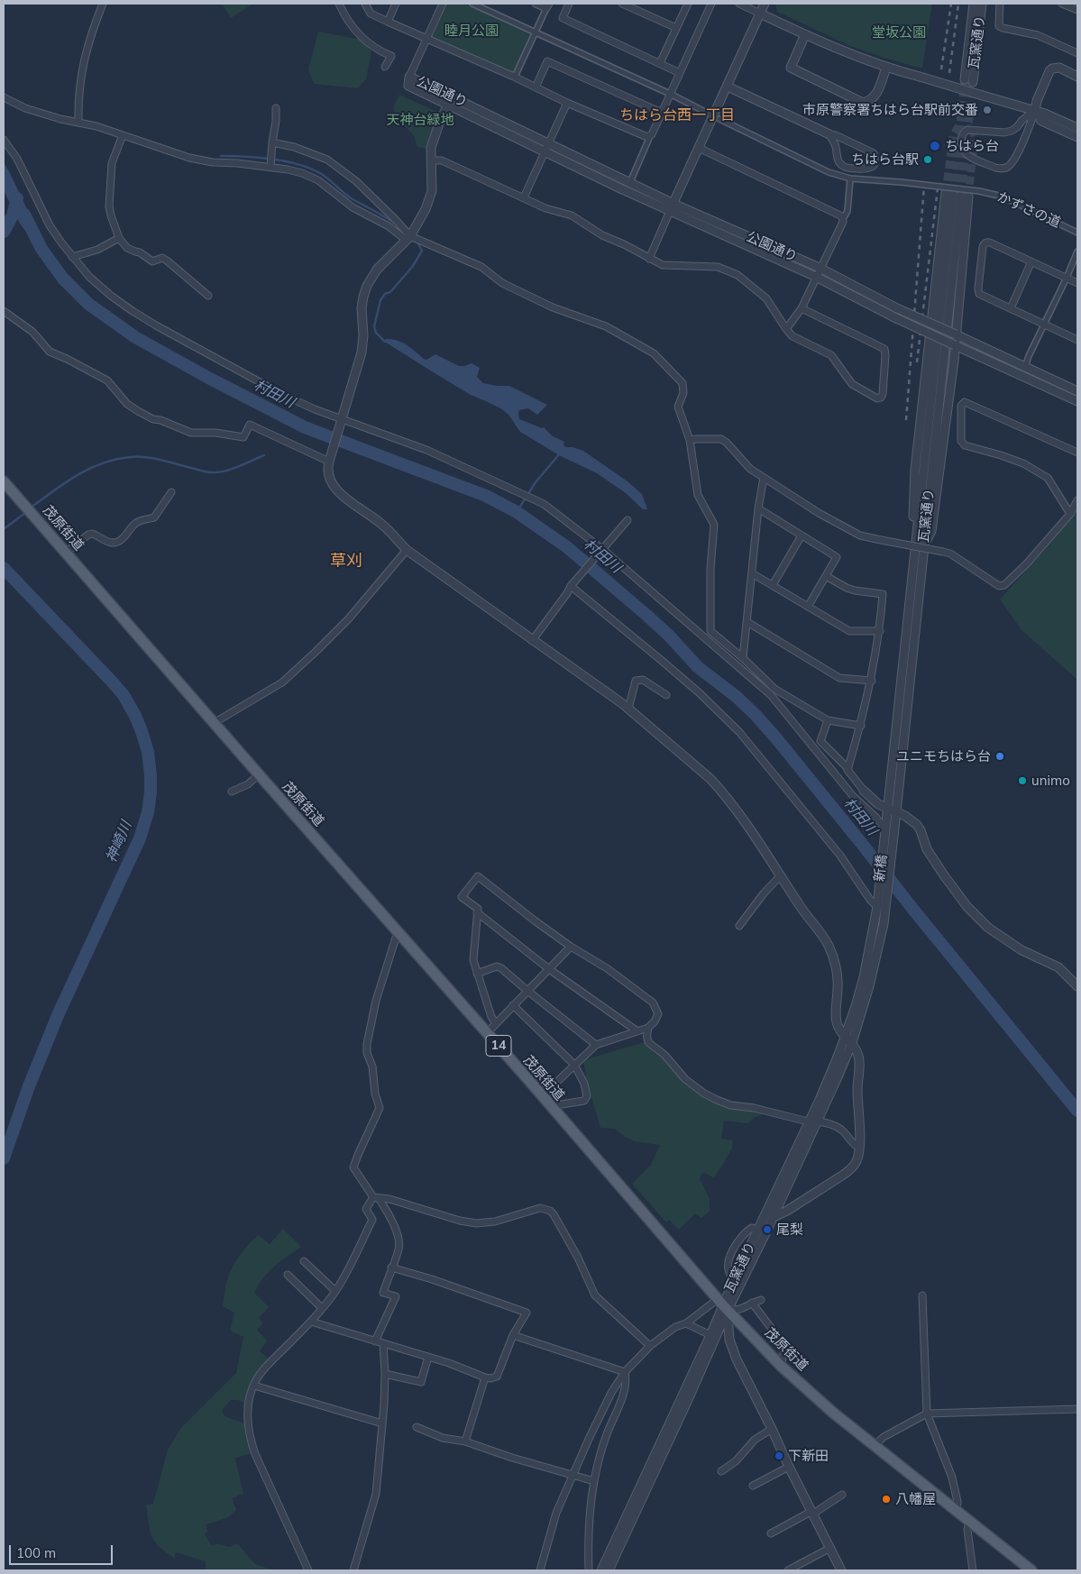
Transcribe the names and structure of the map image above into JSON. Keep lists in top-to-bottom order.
{
  "streets": {
    "main road": ["茂原街道", "14"],
    "street": [
      "瓦窯通り",
      "公園通り",
      "かずさの道",
      "新橋"
    ]
  },
  "crossings": [
    ["瓦窯通り", "茂原街道"],
    ["瓦窯通り", "新橋"]
  ],
  "districts": ["ちはら台西一丁目", "草刈"],
  "water": ["村田川", "神崎川"],
  "parks": ["睦月公園", "堂坂公園", "天神台緑地"],
  "places": [
    "市原警察署ちはら台駅前交番",
    "ちはら台",
    "ちはら台駅",
    "ユニモちはら台",
    "unimo",
    "尾梨",
    "下新田",
    "八幡屋"
  ],
  "scale_bar": "100 m"
}
